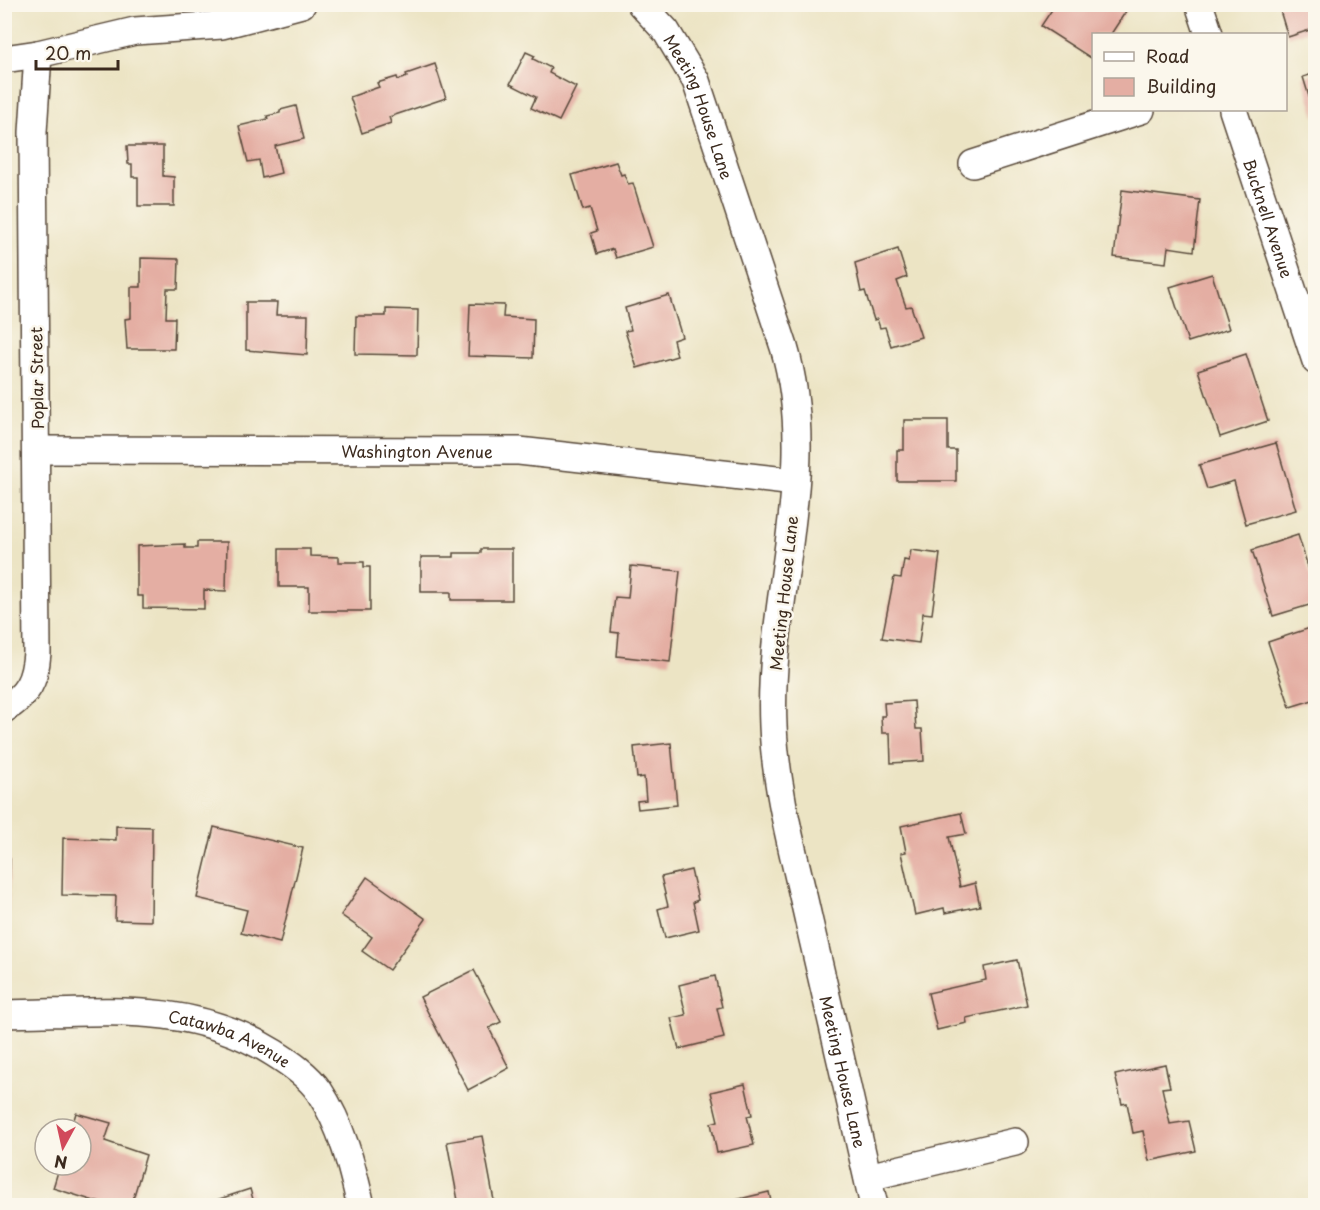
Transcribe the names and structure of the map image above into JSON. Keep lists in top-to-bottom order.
{
  "streets": {
    "street": [
      "Meeting House Lane",
      "Bucknell Avenue",
      "Poplar Street",
      "Washington Avenue",
      "Catawba Avenue"
    ]
  },
  "crossings": [
    ["Meeting House Lane", "Washington Avenue"],
    ["Poplar Street", "Washington Avenue"]
  ],
  "legend": ["Road", "Building"],
  "scale_bar": "20 m",
  "north": "bottom"
}
